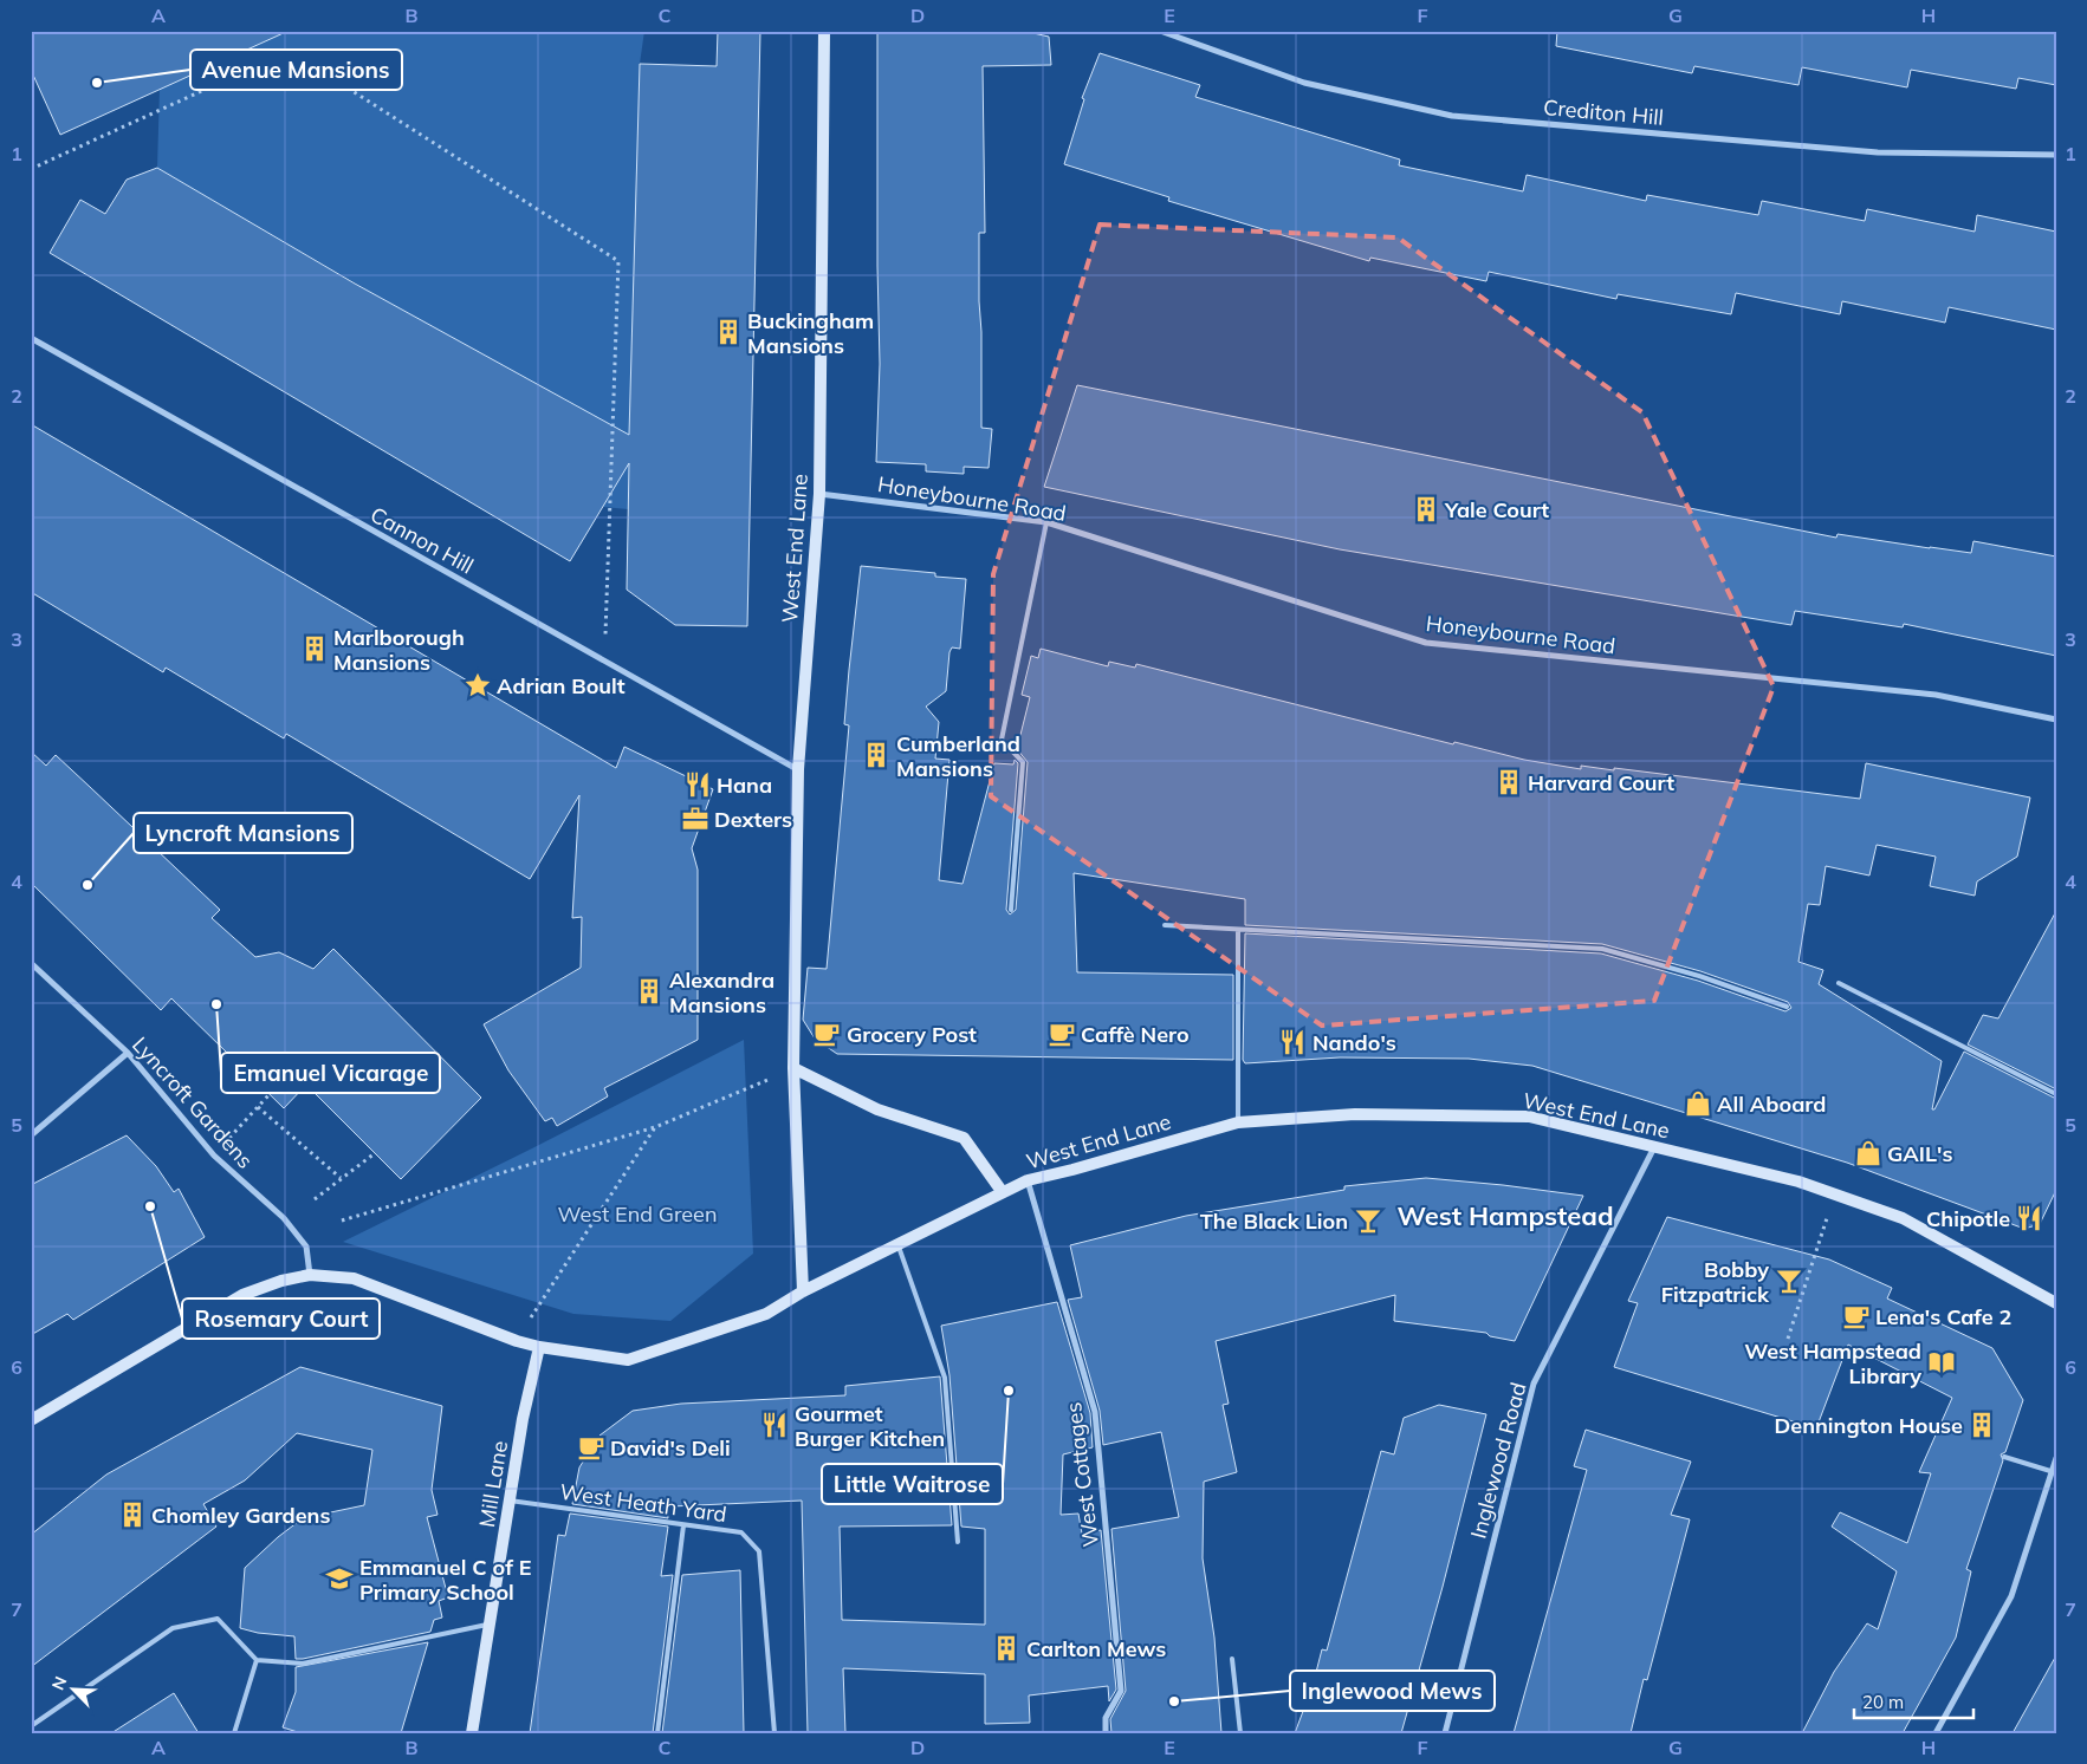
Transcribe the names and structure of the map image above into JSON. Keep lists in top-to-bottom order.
{
  "streets": {
    "main road": ["West End Lane", "Mill Lane"],
    "street": [
      "Crediton Hill",
      "Honeybourne Road",
      "Cannon Hill",
      "Lyncroft Gardens",
      "Inglewood Road",
      "West Cottages"
    ],
    "lane": ["West Heath Yard"]
  },
  "crossings": [
    ["Honeybourne Road", "West End Lane"],
    ["Cannon Hill", "West End Lane"],
    ["West End Lane", "Lyncroft Gardens"],
    ["West End Lane", "Inglewood Road"],
    ["West End Lane", "West Cottages"],
    ["West End Lane", "Mill Lane"],
    ["Mill Lane", "West Heath Yard"]
  ],
  "districts": ["West Hampstead"],
  "parks": ["West End Green"],
  "places": {
    "other": [
      "Avenue Mansions",
      "Lyncroft Mansions",
      "Emanuel Vicarage",
      "Rosemary Court",
      "Little Waitrose",
      "Inglewood Mews"
    ],
    "building": [
      "Buckingham Mansions",
      "Yale Court",
      "Marlborough Mansions",
      "Cumberland Mansions",
      "Harvard Court",
      "Alexandra Mansions",
      "Dennington House",
      "Chomley Gardens",
      "Carlton Mews"
    ],
    "place": ["Adrian Boult"],
    "restaurant": [
      "Hana",
      "Nando's",
      "Chipotle",
      "Gourmet Burger Kitchen"
    ],
    "office": ["Dexters"],
    "cafe": [
      "Grocery Post",
      "Caffè Nero",
      "Lena's Cafe 2",
      "David's Deli"
    ],
    "shop": ["All Aboard", "GAIL's"],
    "bar": ["The Black Lion", "Bobby Fitzpatrick"],
    "library": ["West Hampstead Library"],
    "school or university": ["Emmanuel C of E Primary School"]
  },
  "scale_bar": "20 m",
  "north": "top left",
  "grid": {
    "columns": [
      "A",
      "B",
      "C",
      "D",
      "E",
      "F",
      "G",
      "H"
    ],
    "rows": [
      "1",
      "2",
      "3",
      "4",
      "5",
      "6",
      "7"
    ]
  }
}
